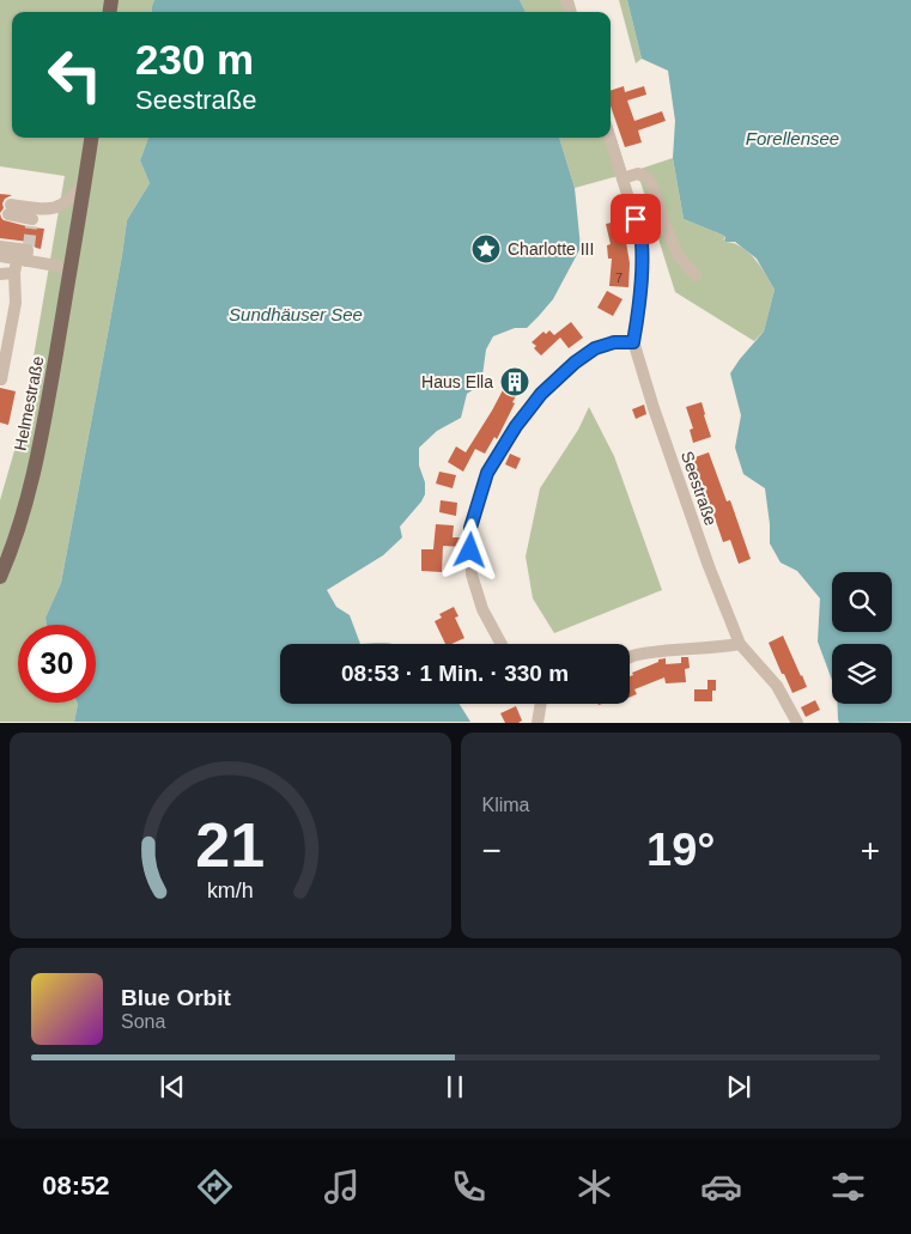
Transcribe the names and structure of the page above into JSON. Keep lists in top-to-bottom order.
{
  "streets": {
    "main road": ["Helmestraße"],
    "street": ["Seestraße"]
  },
  "water": ["Forellensee", "Sundhäuser See"],
  "places": {
    "place": ["Charlotte III"],
    "building": ["Haus Ella"]
  },
  "house_numbers": ["7"],
  "page": {
    "turn": ["230 m", "Seestraße"],
    "limit": "30",
    "trip": "08:53 · 1 Min. · 330 m",
    "tile": "Klima",
    "heat": ["−", "19°", "+"],
    "song": ["Blue Orbit", "Sona"],
    "tabs": "08:52",
    "gauge": ["21", "km/h"]
  }
}
